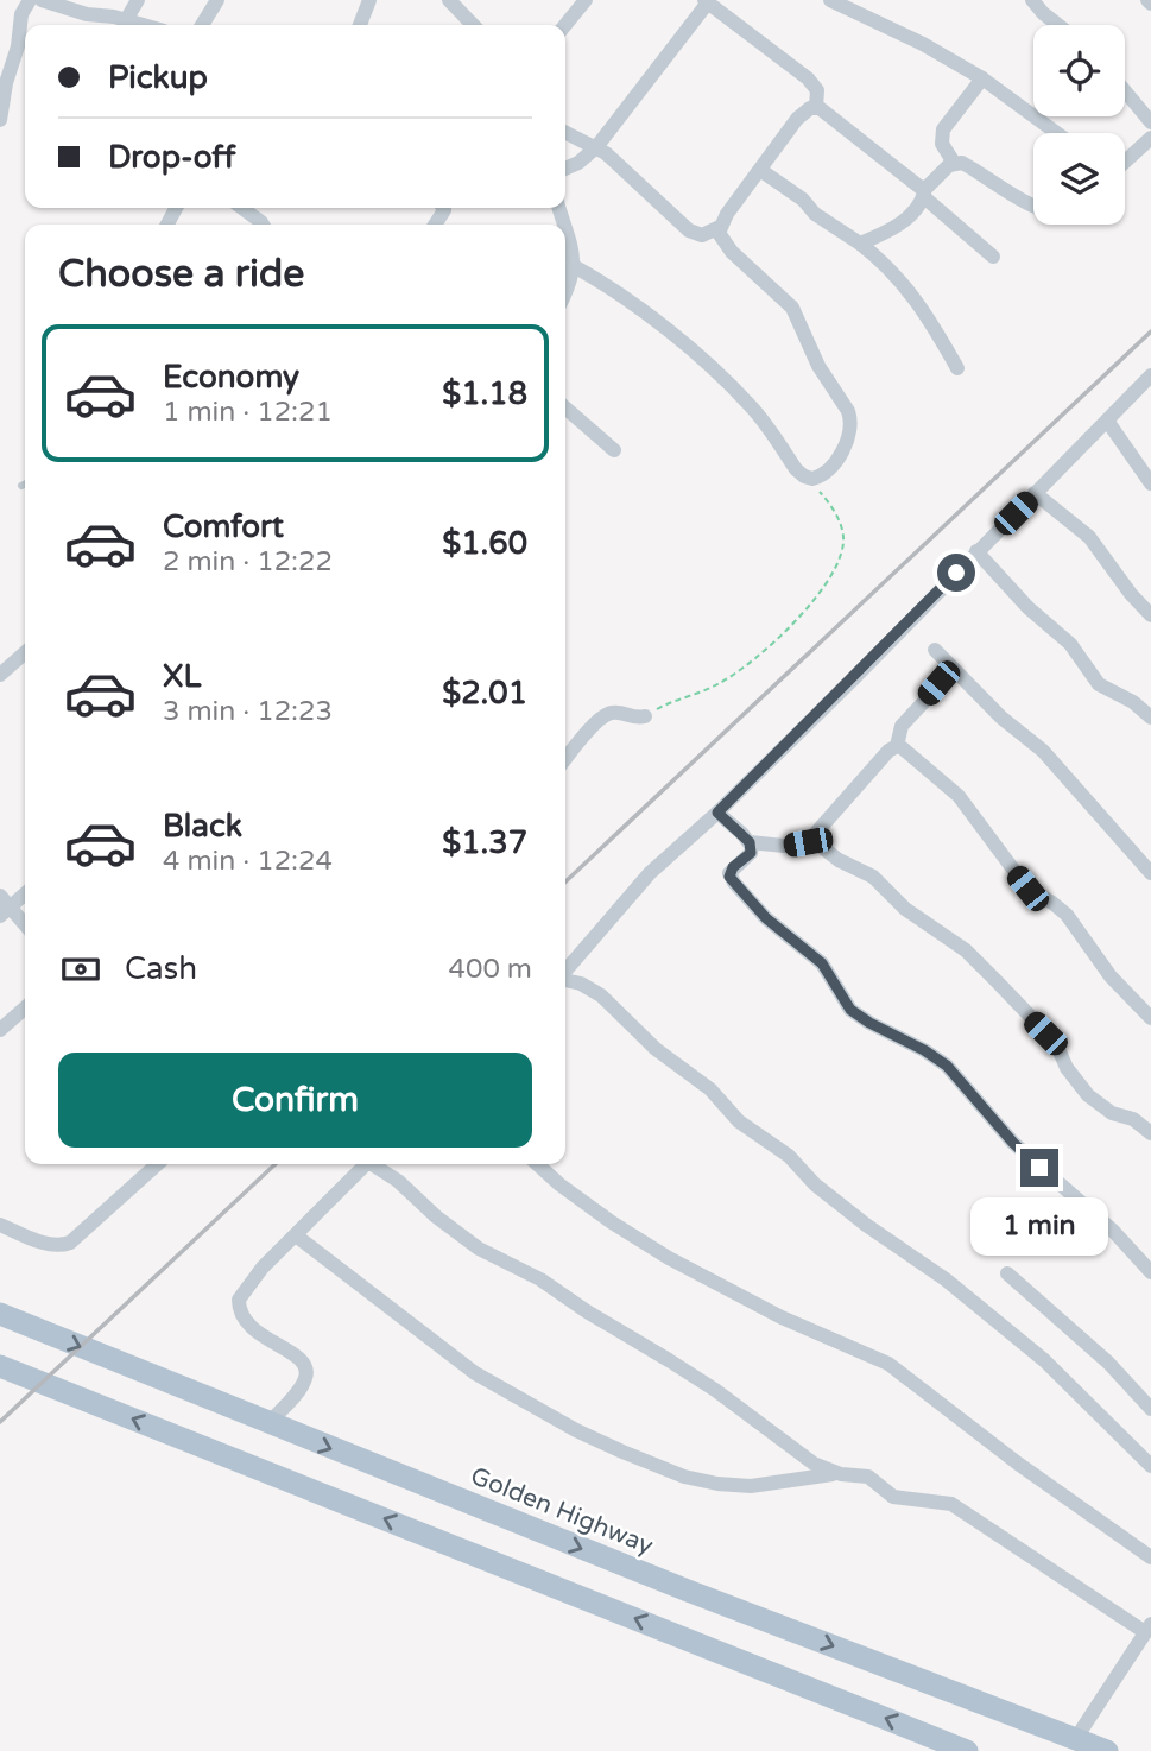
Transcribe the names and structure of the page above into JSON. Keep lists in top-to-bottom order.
{
  "streets": {
    "main road": ["Golden Highway"]
  },
  "page": {
    "banner": ["Pickup", "Drop-off"],
    "heading": "Choose a ride",
    "list": [
      {
        "name": "Economy",
        "note": "1 min · 12:21",
        "value": "$1.18"
      },
      {
        "name": "Comfort",
        "note": "2 min · 12:22",
        "value": "$1.60"
      },
      {
        "name": "XL",
        "note": "3 min · 12:23",
        "value": "$2.01"
      },
      {
        "name": "Black",
        "note": "4 min · 12:24",
        "value": "$1.37"
      }
    ],
    "pay": ["Cash", "400 m"],
    "buttons": "Confirm",
    "bubble": "1 min"
  }
}
